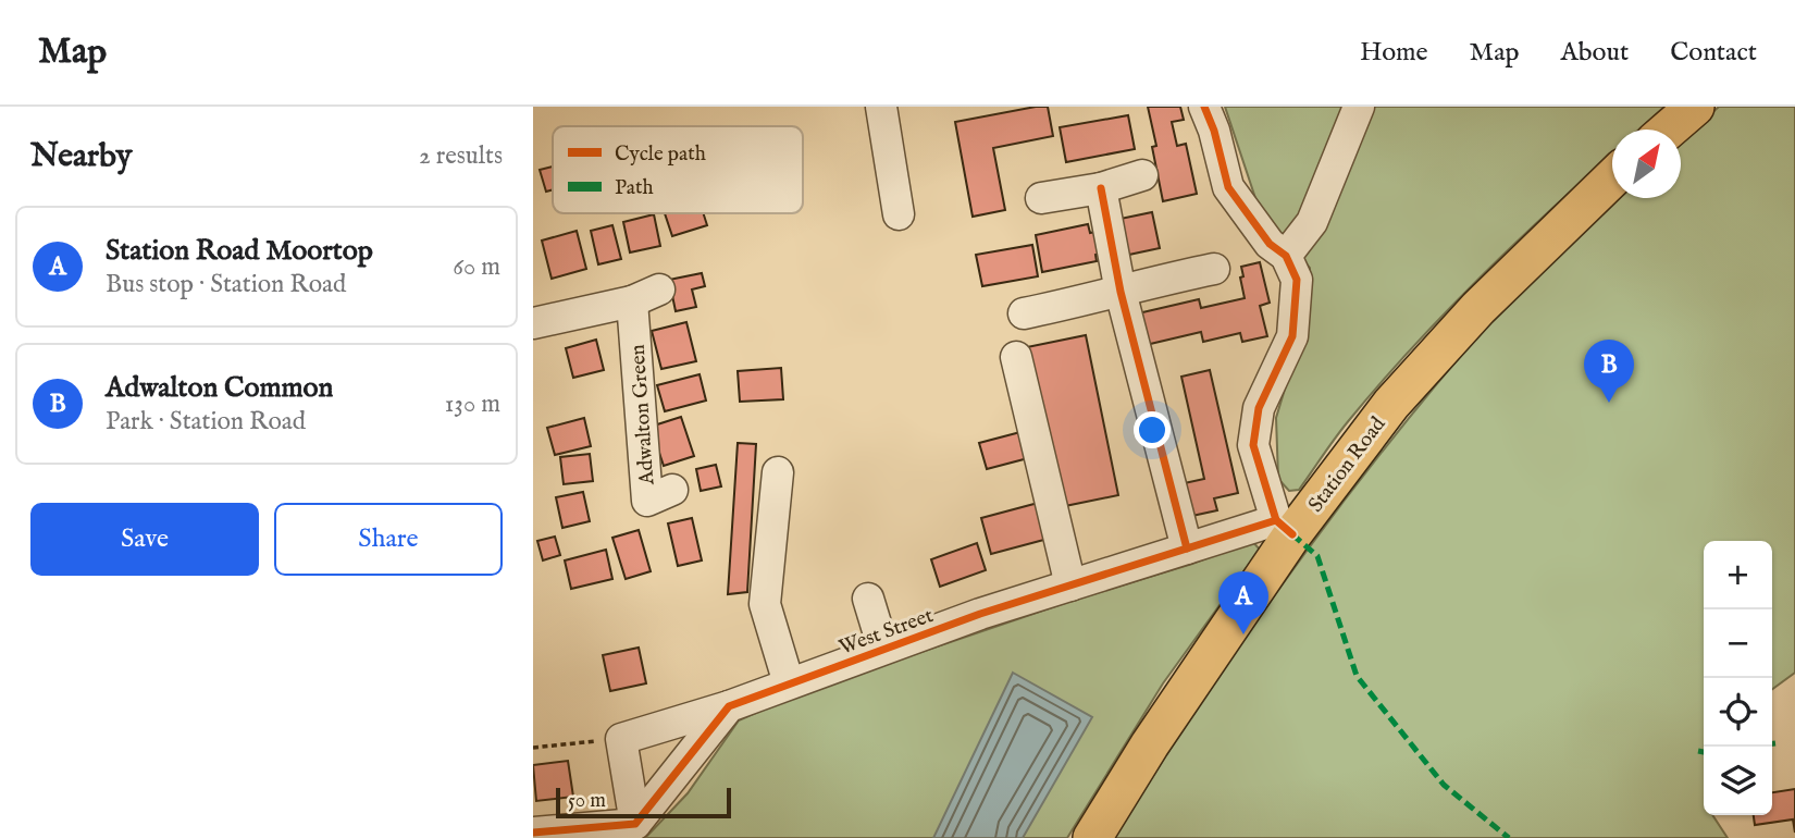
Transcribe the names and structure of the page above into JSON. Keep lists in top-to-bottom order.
{
  "streets": {
    "main road": ["Station Road"],
    "street": ["Adwalton Green", "West Street"]
  },
  "crossings": [
    ["Station Road", "West Street"]
  ],
  "legend": ["Cycle path", "Path"],
  "scale_bar": "50 m",
  "north": "top right",
  "page": {
    "header": "Map",
    "nav": [
      "Home",
      "Map",
      "About",
      "Contact"
    ],
    "heading": ["Nearby", "2 results"],
    "list": [
      {
        "mark": "A",
        "name": "Station Road Moortop",
        "note": "Bus stop · Station Road",
        "value": "60 m"
      },
      {
        "mark": "B",
        "name": "Adwalton Common",
        "note": "Park · Station Road",
        "value": "130 m"
      }
    ],
    "pins": ["B", "A"],
    "buttons": ["Save", "Share"],
    "map_buttons": ["+", "−"],
    "scale": "50 m"
  }
}
